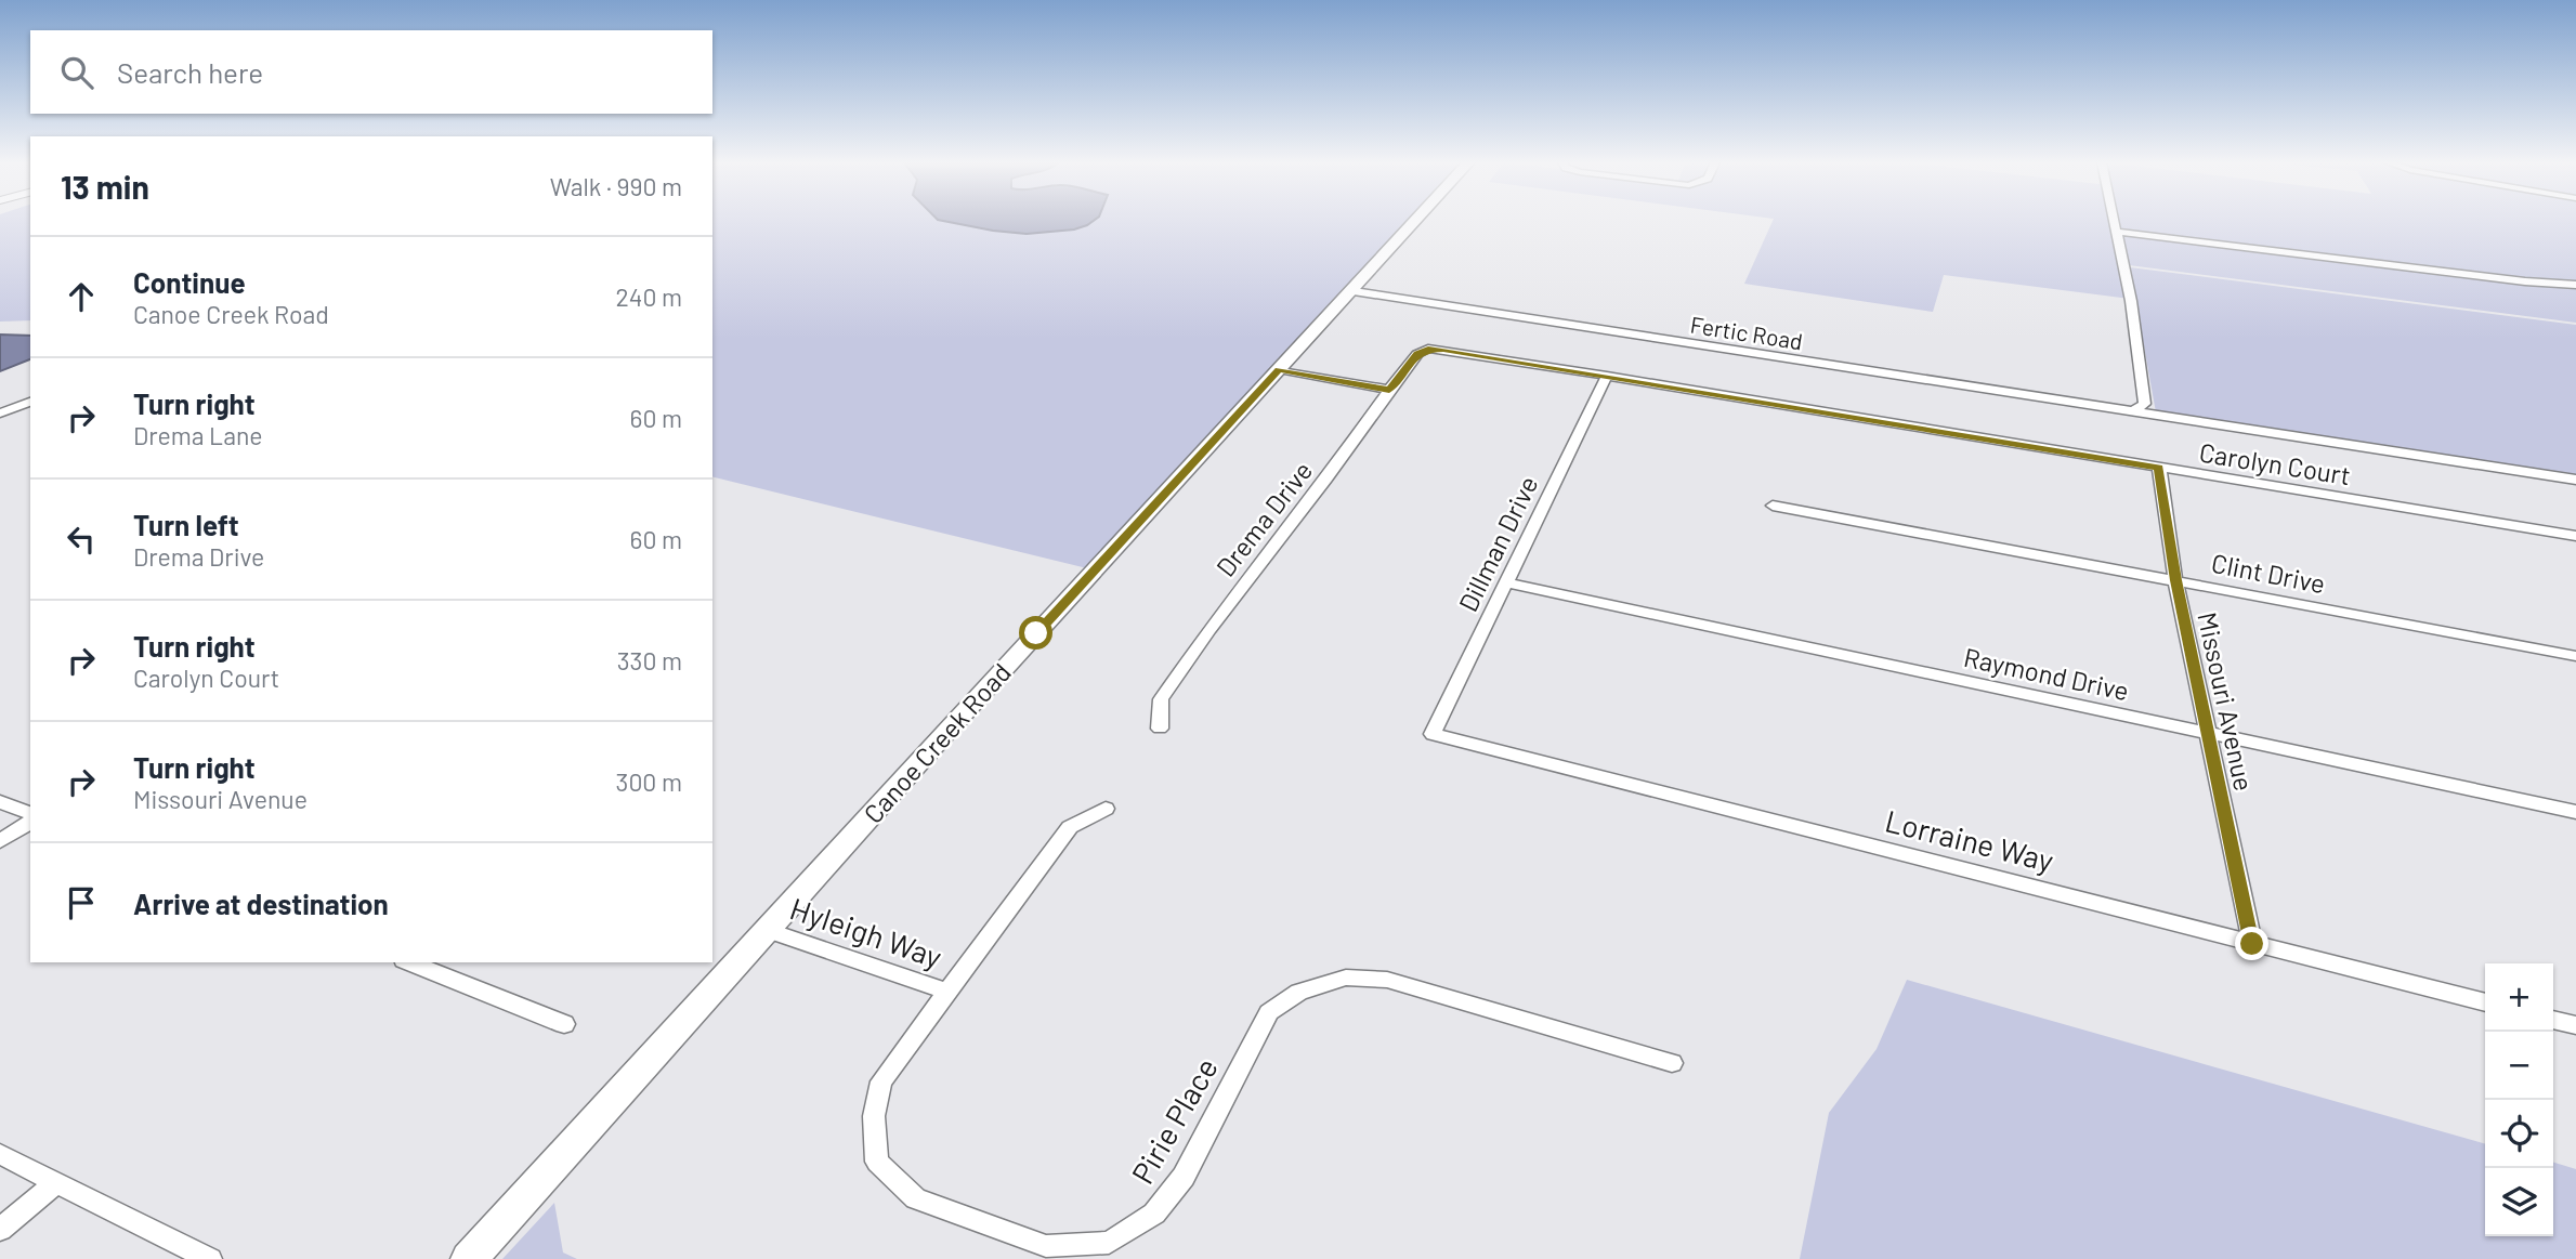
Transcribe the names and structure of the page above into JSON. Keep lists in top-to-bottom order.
{
  "streets": {
    "main road": ["Canoe Creek Road"],
    "street": [
      "Fertic Road",
      "Carolyn Court",
      "Drema Drive",
      "Dillman Drive",
      "Clint Drive",
      "Raymond Drive",
      "Missouri Avenue",
      "Lorraine Way",
      "Hyleigh Way",
      "Pirie Place"
    ]
  },
  "crossings": [
    ["Fertic Road", "Canoe Creek Road"],
    ["Carolyn Court", "Drema Drive"],
    ["Carolyn Court", "Dillman Drive"],
    ["Carolyn Court", "Missouri Avenue"],
    ["Dillman Drive", "Raymond Drive"],
    ["Dillman Drive", "Lorraine Way"],
    ["Clint Drive", "Missouri Avenue"],
    ["Raymond Drive", "Missouri Avenue"],
    ["Missouri Avenue", "Lorraine Way"],
    ["Canoe Creek Road", "Hyleigh Way"],
    ["Hyleigh Way", "Pirie Place"]
  ],
  "page": {
    "search": "Search here",
    "heading": ["13 min", "Walk · 990 m"],
    "list": [
      ["Continue", "Canoe Creek Road", "240 m"],
      ["Turn right", "Drema Lane", "60 m"],
      ["Turn left", "Drema Drive", "60 m"],
      ["Turn right", "Carolyn Court", "330 m"],
      ["Turn right", "Missouri Avenue", "300 m"],
      "Arrive at destination"
    ],
    "map_buttons": ["+", "−"]
  }
}
